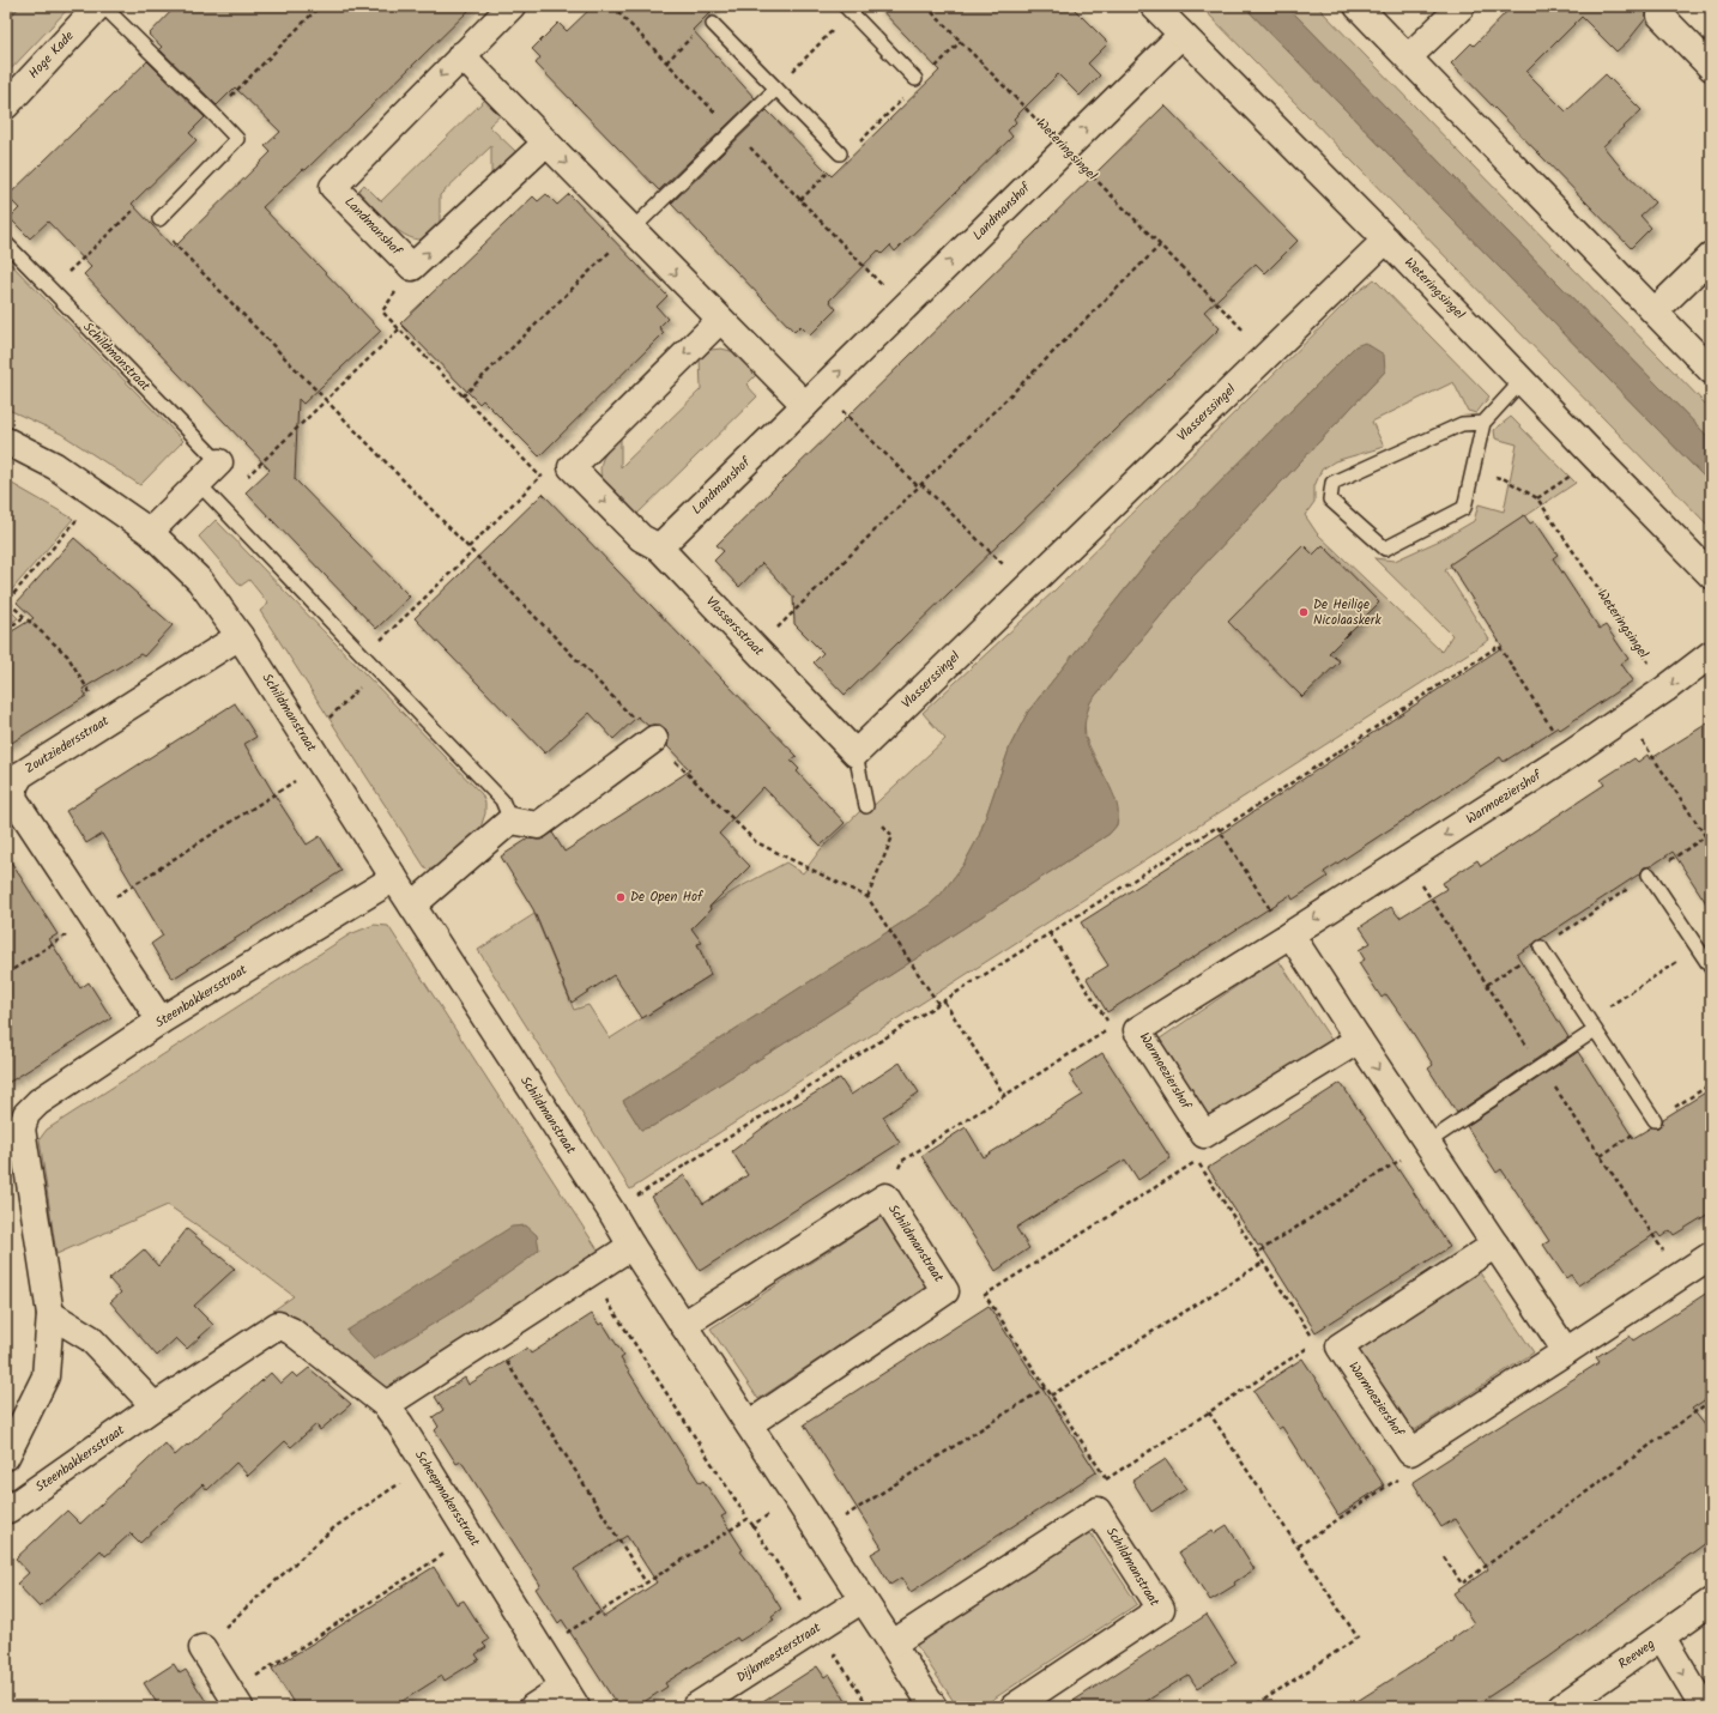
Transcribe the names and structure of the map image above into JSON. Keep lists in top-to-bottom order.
{
  "streets": {
    "street": [
      "Hoge Kade",
      "Weteringsingel",
      "Landmanshof",
      "Schildmanstraat",
      "Vlasserssingel",
      "Vlassersstraat",
      "Zoutziedersstraat",
      "Warmoeziershof",
      "Steenbakkersstraat",
      "Scheepmakersstraat",
      "Dijkmeesterstraat",
      "Reeweg"
    ]
  },
  "crossings": [
    ["Weteringsingel", "Landmanshof"],
    ["Weteringsingel", "Vlasserssingel"],
    ["Weteringsingel", "Warmoeziershof"],
    ["Landmanshof", "Vlassersstraat"],
    ["Schildmanstraat", "Zoutziedersstraat"],
    ["Schildmanstraat", "Steenbakkersstraat"],
    ["Schildmanstraat", "Dijkmeesterstraat"],
    ["Vlasserssingel", "Vlassersstraat"],
    ["Zoutziedersstraat", "Steenbakkersstraat"],
    ["Steenbakkersstraat", "Scheepmakersstraat"]
  ],
  "places": ["De Heilige Nicolaaskerk", "De Open Hof"]
}
